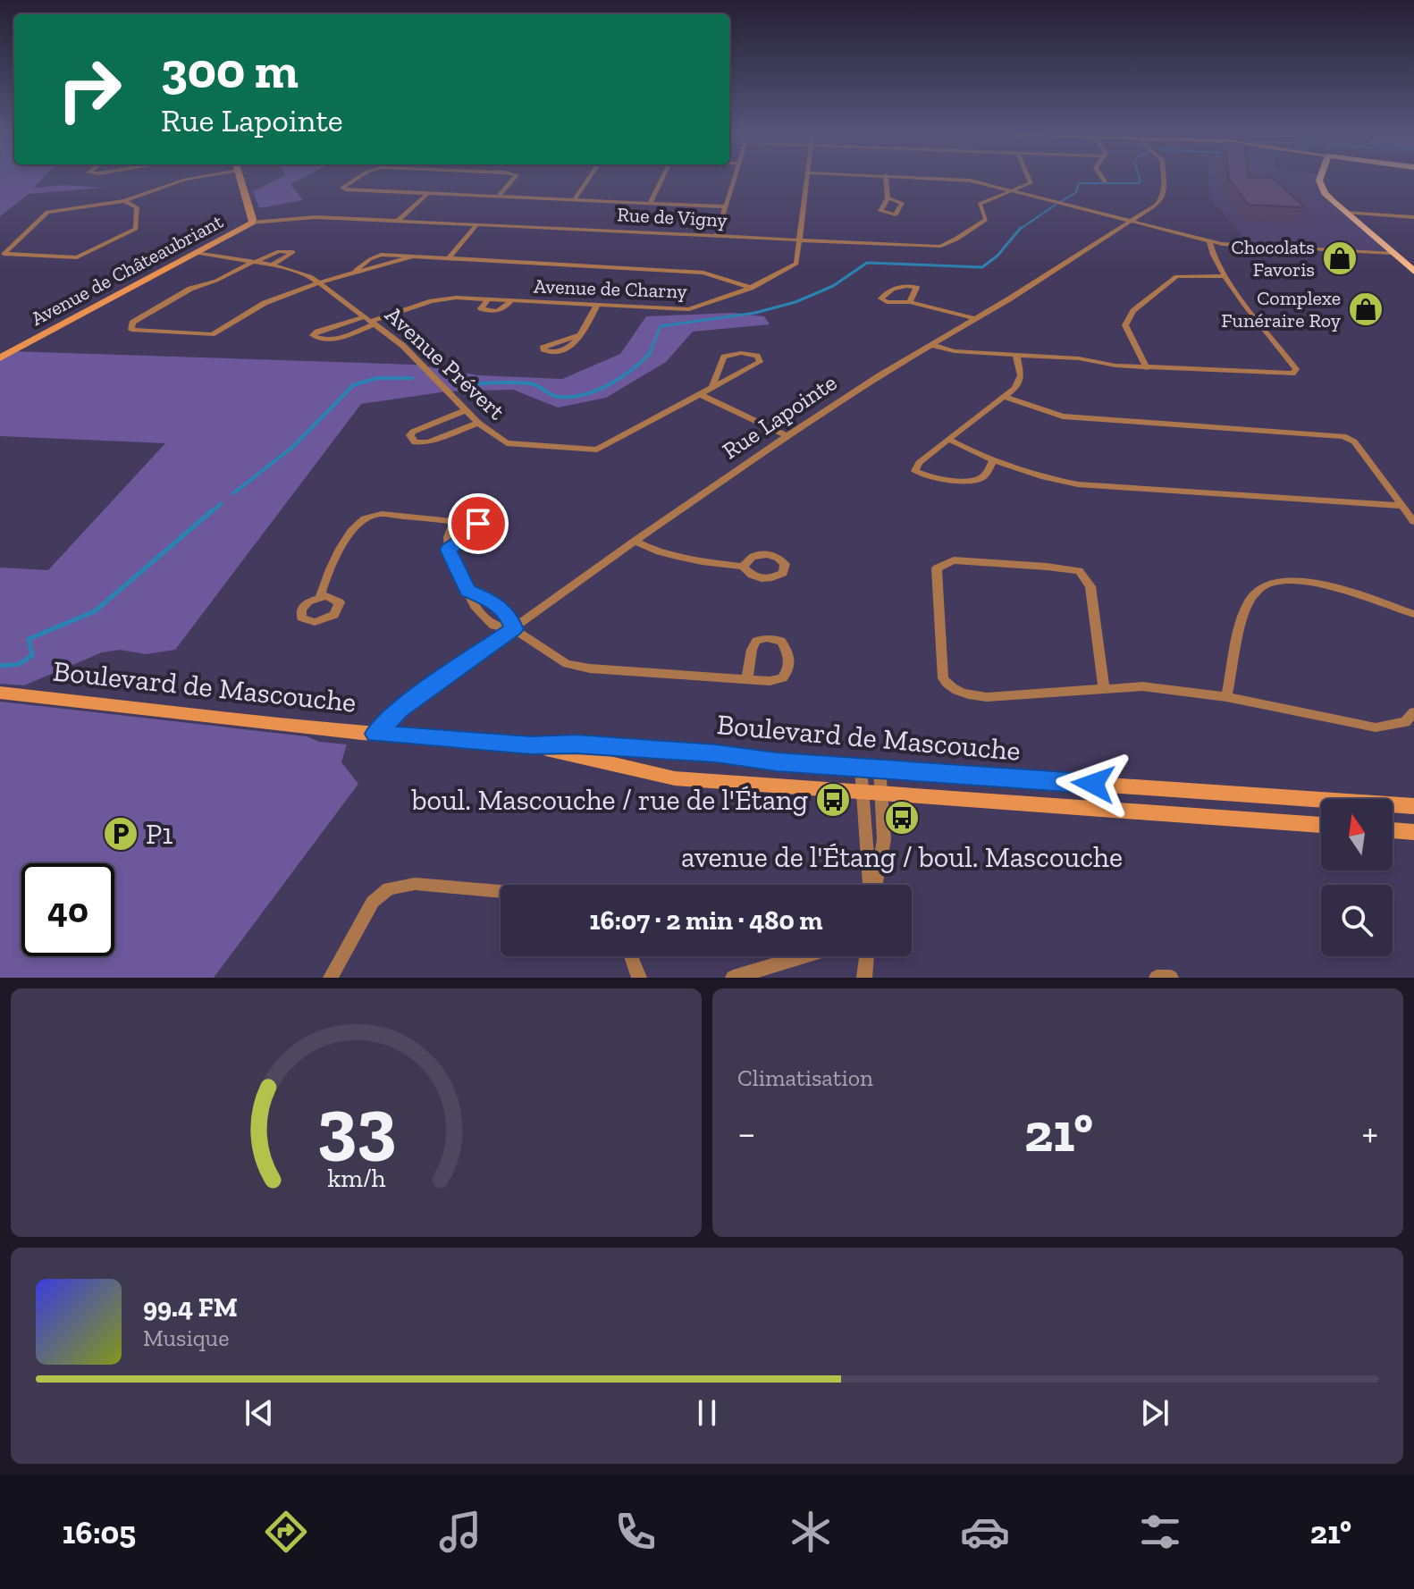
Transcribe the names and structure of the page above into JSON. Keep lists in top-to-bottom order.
{
  "streets": {
    "street": [
      "Rue de Vigny",
      "Avenue de Châteaubriant",
      "Avenue de Charny",
      "Avenue Prévert",
      "Rue Lapointe",
      "Boulevard de Mascouche"
    ]
  },
  "crossings": [
    ["Rue de Vigny", "Avenue de Châteaubriant"],
    ["Rue de Vigny", "Avenue de Charny"],
    ["Avenue de Châteaubriant", "Avenue Prévert"],
    ["Avenue de Charny", "Avenue Prévert"],
    ["Rue Lapointe", "Boulevard de Mascouche"]
  ],
  "places": {
    "shop": ["Chocolats Favoris", "Complexe Funéraire Roy"],
    "bus stop": ["boul. Mascouche / rue de l'Étang", "avenue de l'Étang / boul. Mascouche"],
    "parking": ["P1"]
  },
  "north": "top",
  "page": {
    "turn": ["300 m", "Rue Lapointe"],
    "limit": "40",
    "trip": "16:07 · 2 min · 480 m",
    "tile": "Climatisation",
    "heat": ["−", "21°", "+"],
    "song": ["99.4 FM", "Musique"],
    "tabs": ["16:05", "21°"],
    "gauge": ["33", "km/h"]
  }
}
